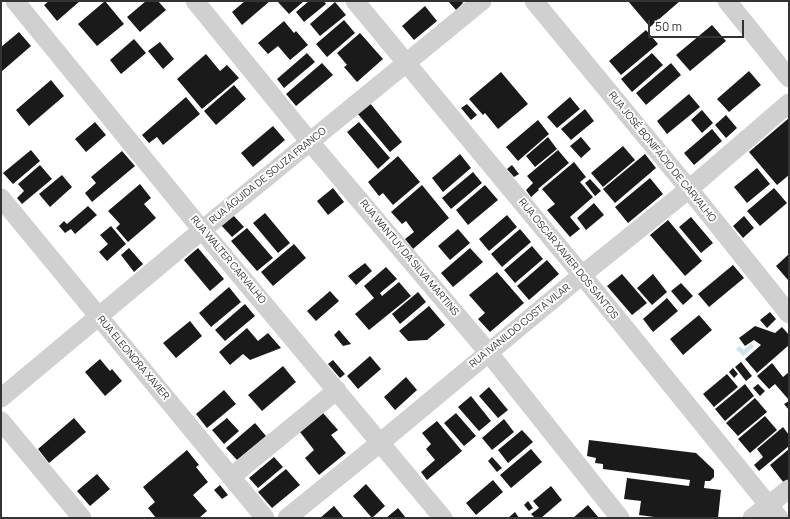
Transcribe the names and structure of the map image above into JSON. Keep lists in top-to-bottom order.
{
  "streets": {
    "street": [
      "RUA JOSÉ BONIFÁCIO DE CARVALHO",
      "RUA ÁGUIDA DE SOUZA FRANCO",
      "RUA WANTUY DA SILVA MARTINS",
      "RUA OSCAR XAVIER DOS SANTOS",
      "RUA WALTER CARVALHO",
      "RUA IVANILDO COSTA VILAR",
      "RUA ELEONORA XAVIER"
    ]
  },
  "crossings": [
    ["RUA JOSÉ BONIFÁCIO DE CARVALHO", "RUA IVANILDO COSTA VILAR"],
    ["RUA ÁGUIDA DE SOUZA FRANCO", "RUA WANTUY DA SILVA MARTINS"],
    ["RUA ÁGUIDA DE SOUZA FRANCO", "RUA OSCAR XAVIER DOS SANTOS"],
    ["RUA ÁGUIDA DE SOUZA FRANCO", "RUA WALTER CARVALHO"],
    ["RUA ÁGUIDA DE SOUZA FRANCO", "RUA ELEONORA XAVIER"],
    ["RUA WANTUY DA SILVA MARTINS", "RUA IVANILDO COSTA VILAR"],
    ["RUA OSCAR XAVIER DOS SANTOS", "RUA IVANILDO COSTA VILAR"],
    ["RUA WALTER CARVALHO", "RUA IVANILDO COSTA VILAR"]
  ],
  "scale_bar": "50 m"
}
